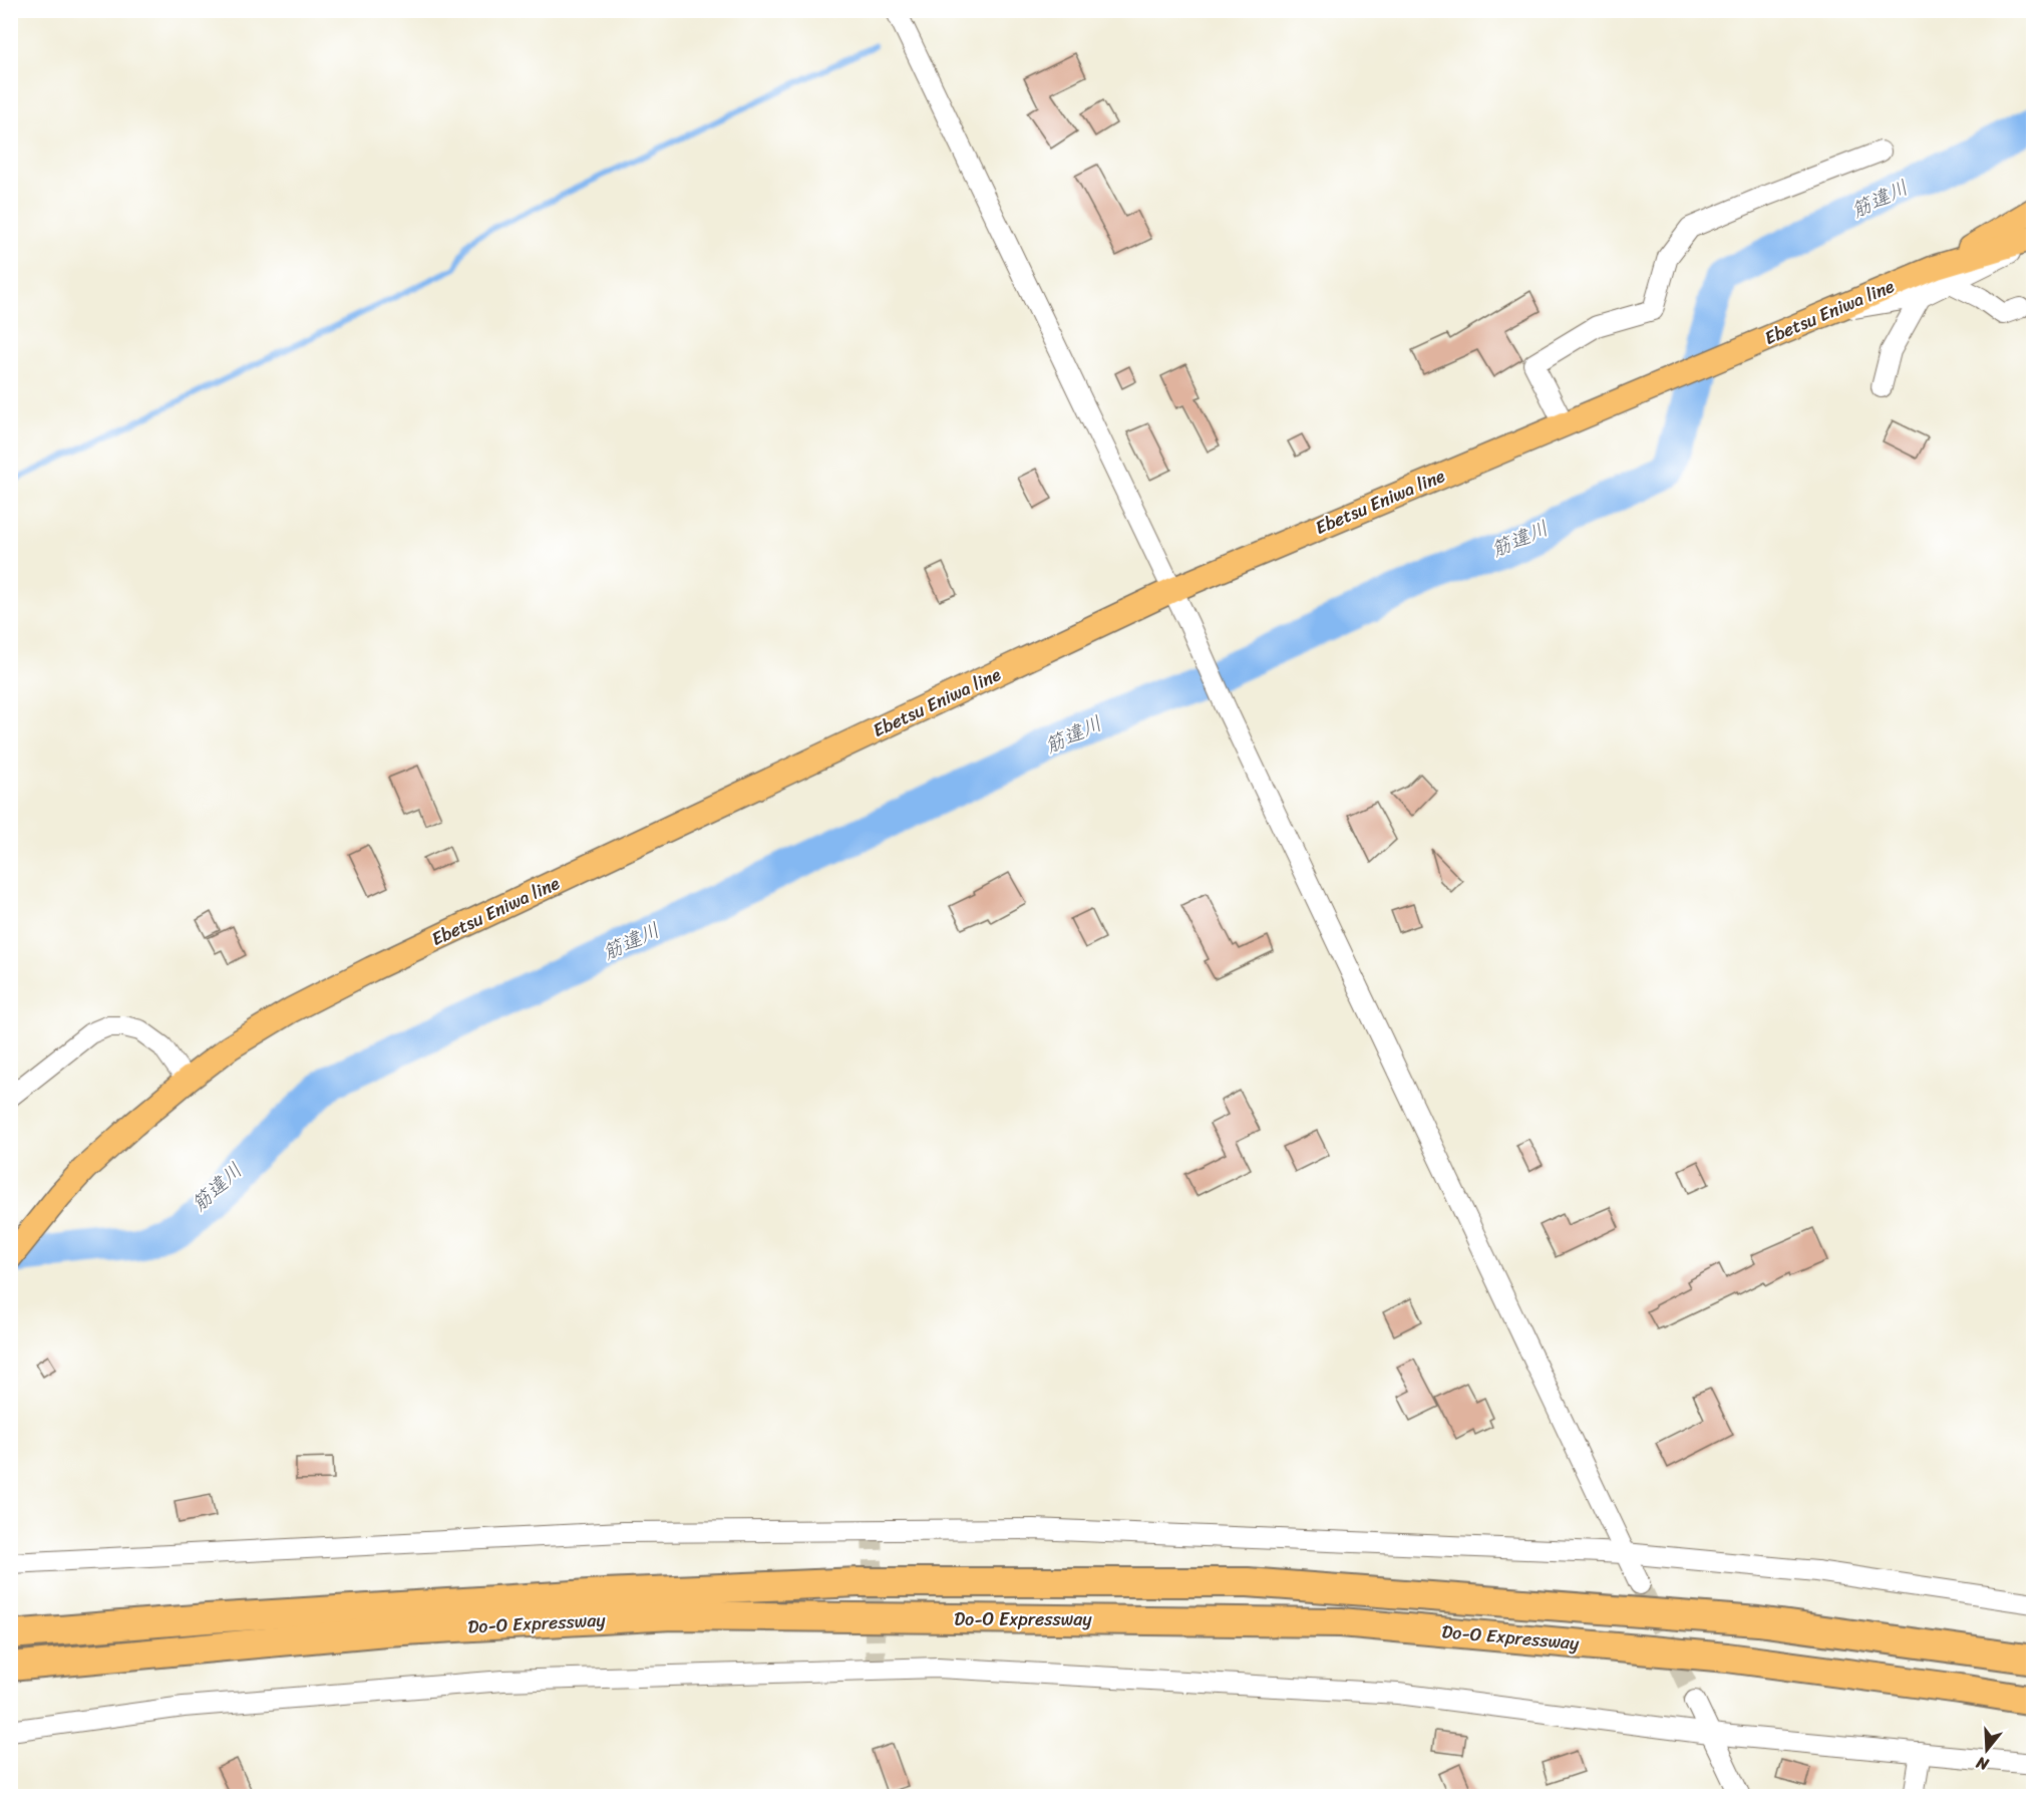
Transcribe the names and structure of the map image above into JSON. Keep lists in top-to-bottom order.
{
  "streets": {
    "highway": ["Do-O Expressway"],
    "main road": ["Ebetsu Eniwa line"]
  },
  "water": ["筋違川"],
  "north": "bottom"
}
